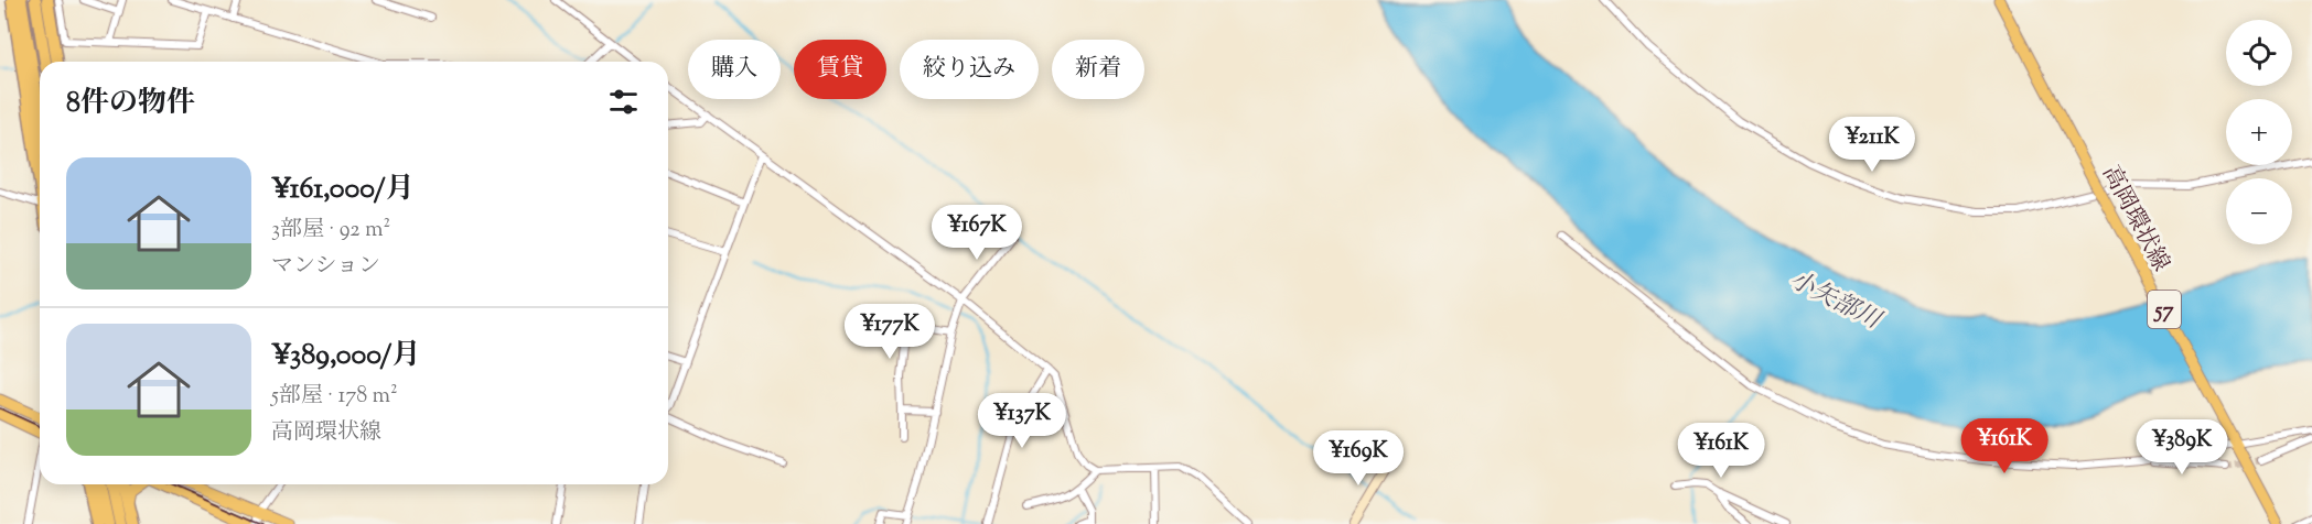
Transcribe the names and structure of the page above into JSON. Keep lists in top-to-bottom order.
{
  "streets": {
    "main road": ["高岡環状線", "57"]
  },
  "water": ["小矢部川"],
  "page": {
    "map_buttons": ["+", "−"],
    "chip": [
      "購入",
      "賃貸",
      "絞り込み",
      "新着"
    ],
    "heading": "8件の物件",
    "price": [
      "¥211K",
      "¥167K",
      "¥177K",
      "¥137K",
      "¥161K",
      "¥389K",
      "¥161K",
      "¥169K"
    ],
    "list": [
      {
        "name": "¥161,000/月",
        "note": "3部屋 · 92 m² · マンション"
      },
      {
        "name": "¥389,000/月",
        "note": "5部屋 · 178 m² · 高岡環状線"
      }
    ]
  }
}
